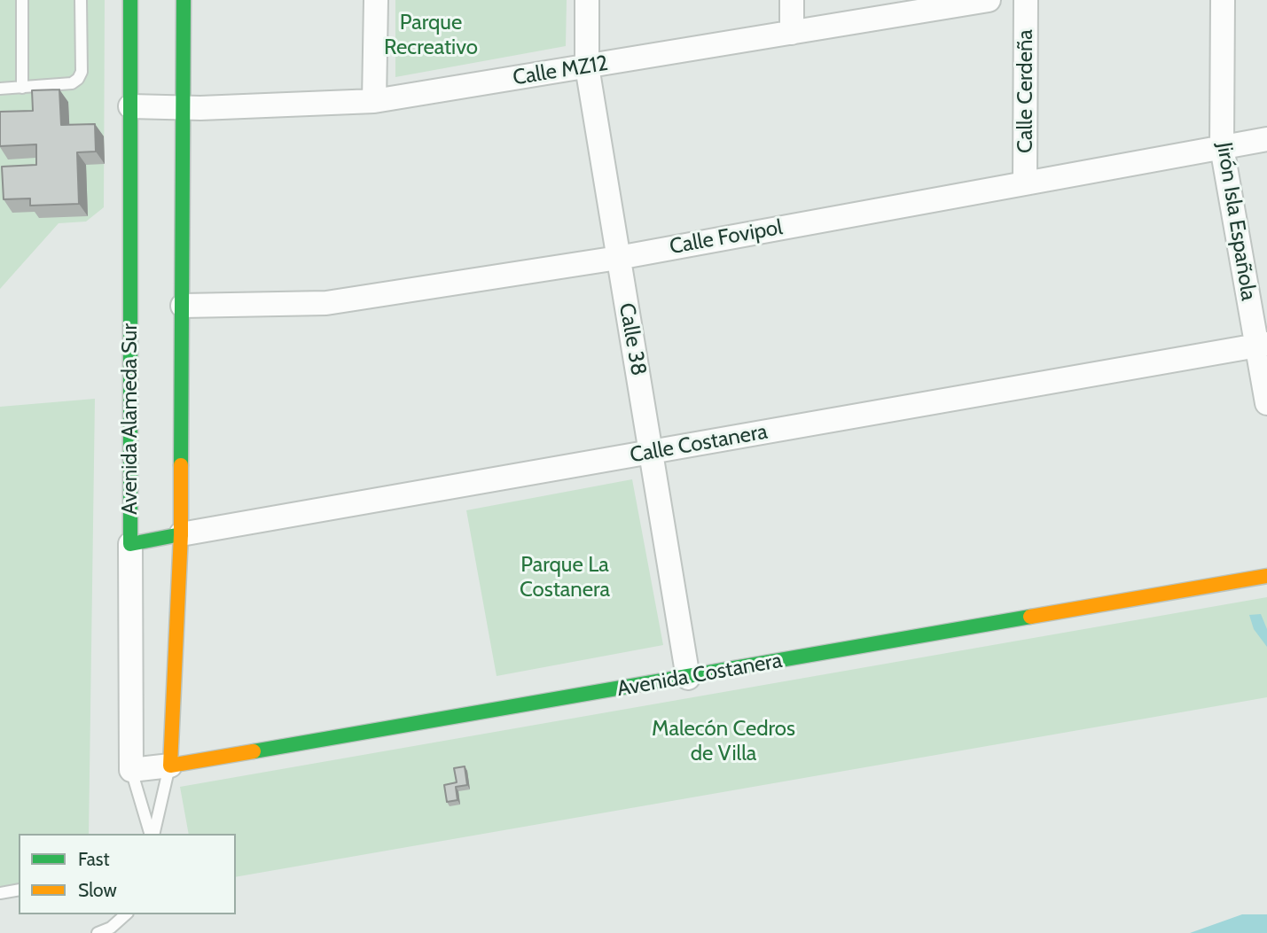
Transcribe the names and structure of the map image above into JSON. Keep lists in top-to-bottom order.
{
  "streets": {
    "street": [
      "Calle MZ12",
      "Calle Cerdeña",
      "Jirón Isla Española",
      "Calle Fovipol",
      "Calle 38",
      "Avenida Alameda Sur",
      "Calle Costanera",
      "Avenida Costanera"
    ]
  },
  "crossings": [
    ["Calle MZ12", "Calle 38"],
    ["Calle MZ12", "Avenida Alameda Sur"],
    ["Calle Cerdeña", "Calle Fovipol"],
    ["Jirón Isla Española", "Calle Fovipol"],
    ["Jirón Isla Española", "Calle Costanera"],
    ["Calle Fovipol", "Calle 38"],
    ["Calle Fovipol", "Avenida Alameda Sur"],
    ["Calle 38", "Calle Costanera"],
    ["Calle 38", "Avenida Costanera"],
    ["Avenida Alameda Sur", "Calle Costanera"],
    ["Avenida Alameda Sur", "Avenida Costanera"]
  ],
  "parks": ["Parque Recreativo", "Parque La Costanera", "Malecón Cedros de Villa"],
  "legend": ["Fast", "Slow"]
}
